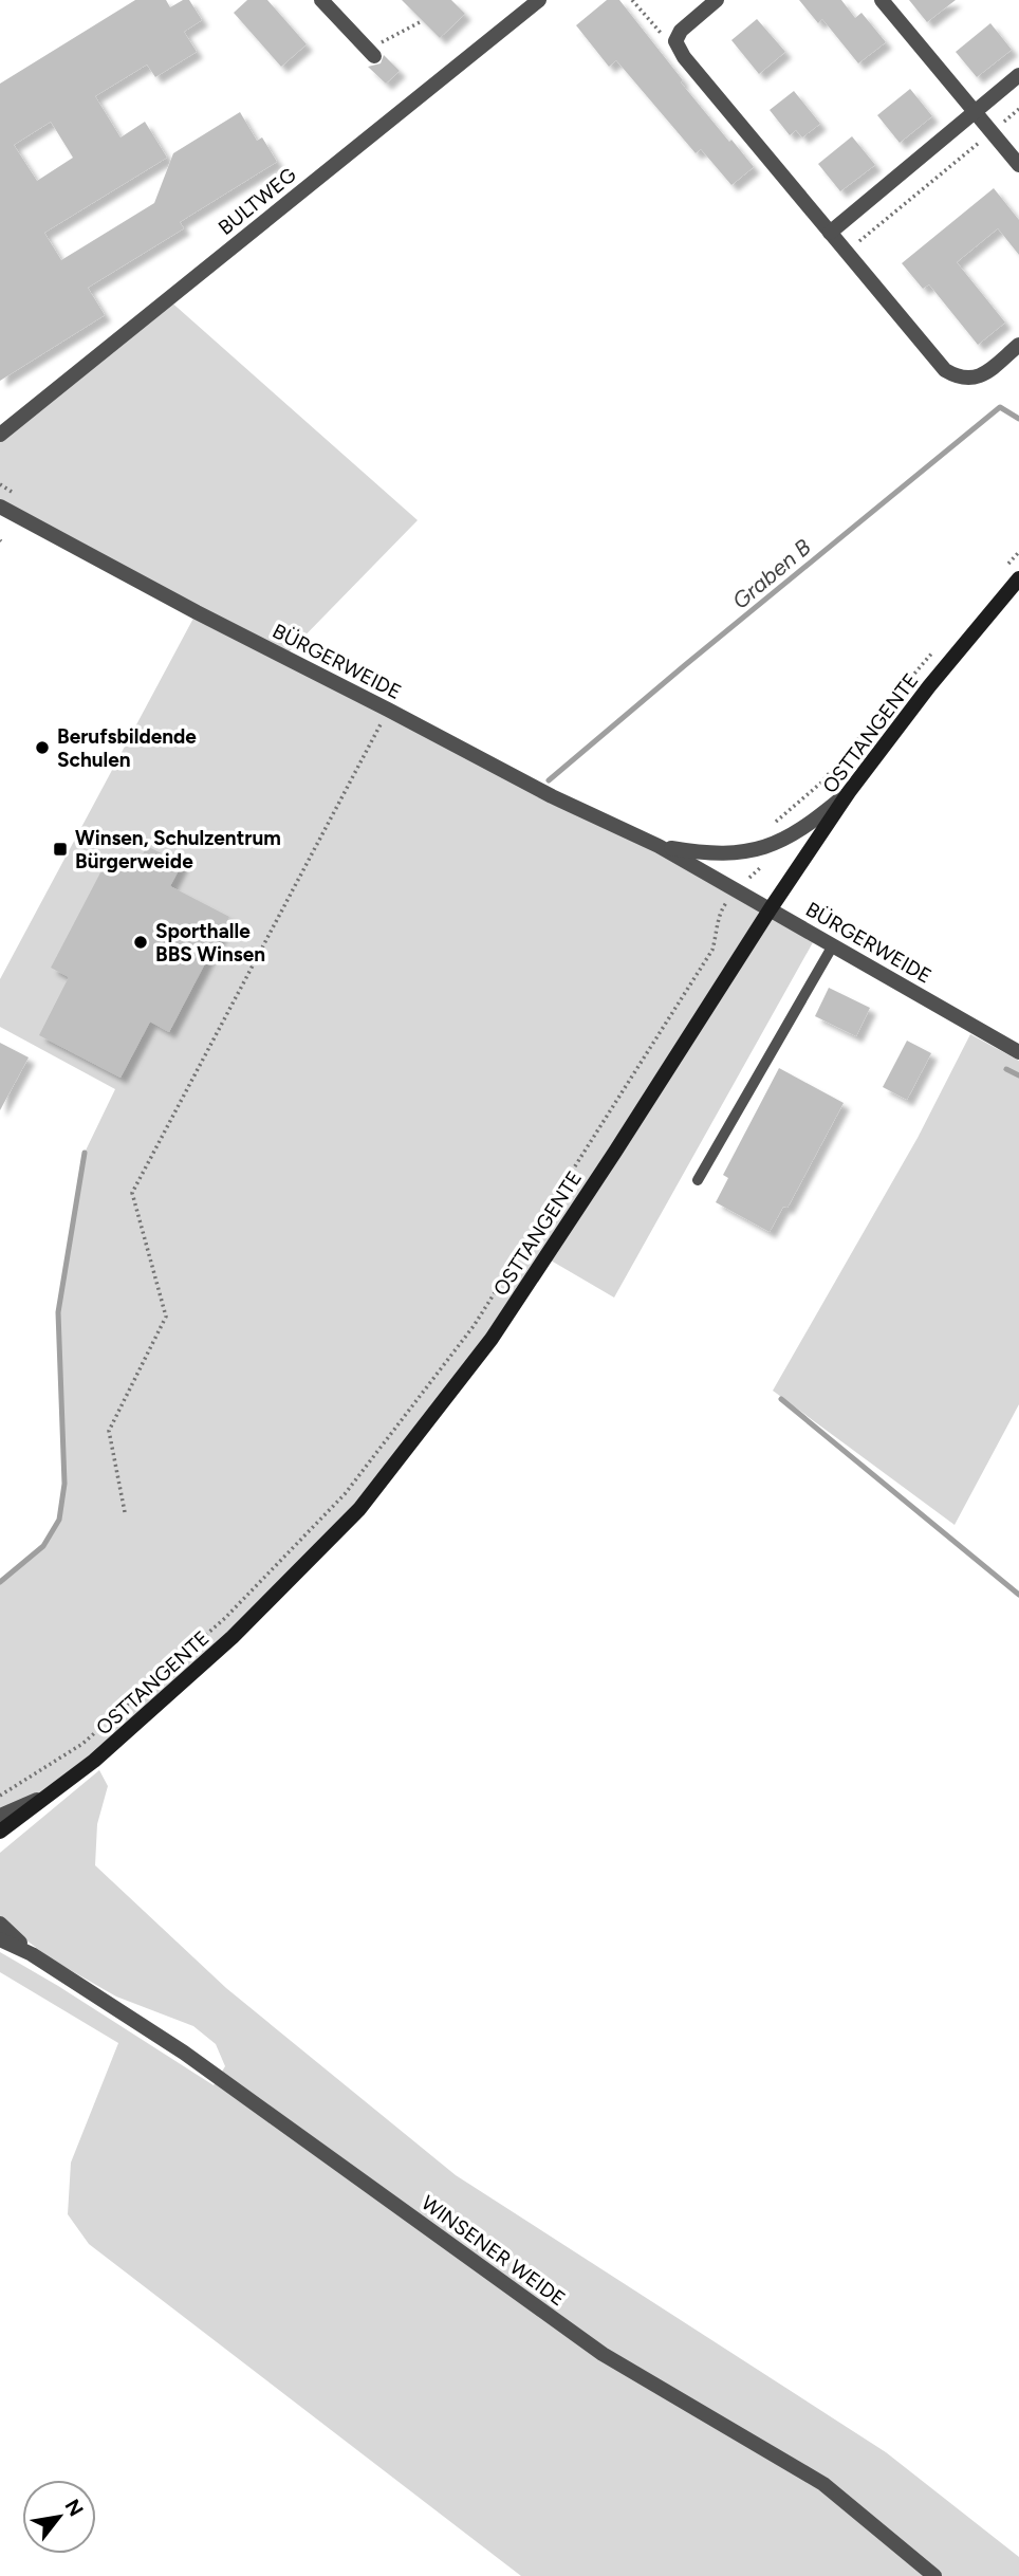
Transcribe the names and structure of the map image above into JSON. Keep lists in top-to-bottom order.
{
  "streets": {
    "main road": ["OSTTANGENTE"],
    "street": ["BULTWEG", "BÜRGERWEIDE", "WINSENER WEIDE"]
  },
  "crossings": [
    ["BÜRGERWEIDE", "OSTTANGENTE"]
  ],
  "water": ["Graben B"],
  "places": {
    "other": ["Berufsbildende Schulen", "Sporthalle BBS Winsen"],
    "transit": ["Winsen, Schulzentrum Bürgerweide"]
  },
  "north": "top right"
}
